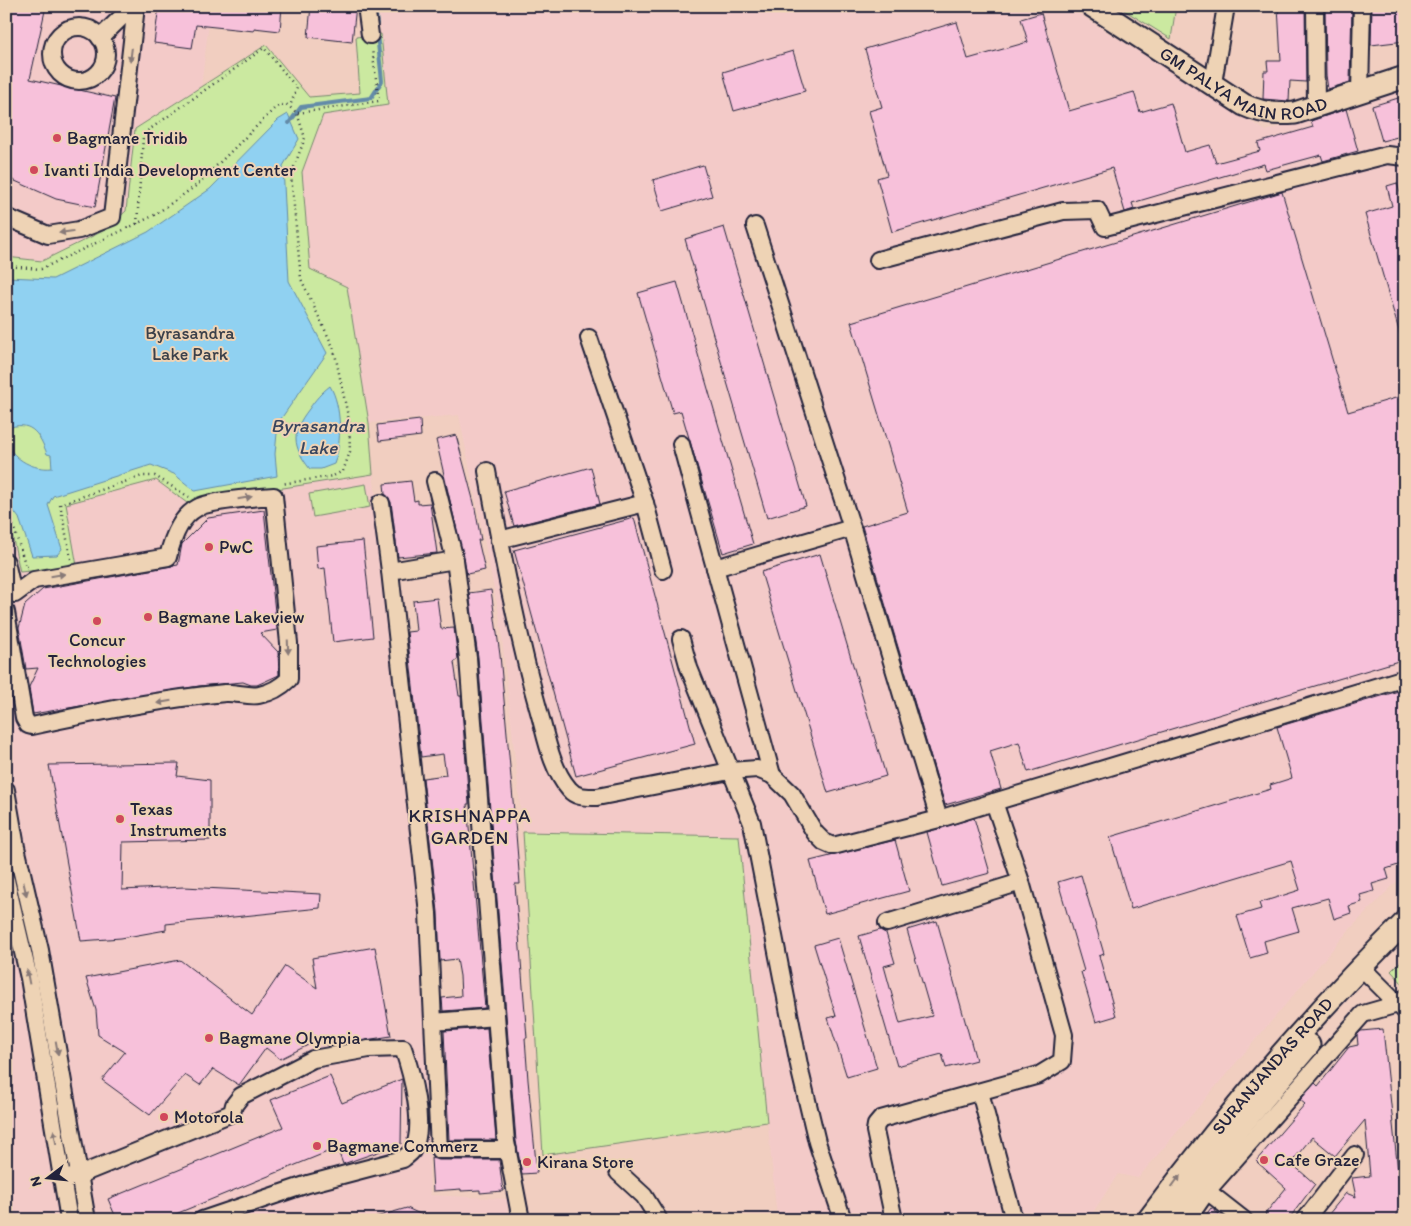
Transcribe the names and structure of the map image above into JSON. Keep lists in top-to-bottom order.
{
  "streets": {
    "main road": ["GM PALYA MAIN ROAD", "SURANJANDAS ROAD"]
  },
  "districts": ["KRISHNAPPA GARDEN"],
  "water": ["Byrasandra Lake"],
  "parks": ["Byrasandra Lake Park"],
  "places": [
    "Bagmane Tridib",
    "Ivanti India Development Center",
    "PwC",
    "Bagmane Lakeview",
    "Concur Technologies",
    "Texas Instruments",
    "Bagmane Olympia",
    "Motorola",
    "Bagmane Commerz",
    "Cafe Graze",
    "Kirana Store"
  ],
  "north": "left"
}
